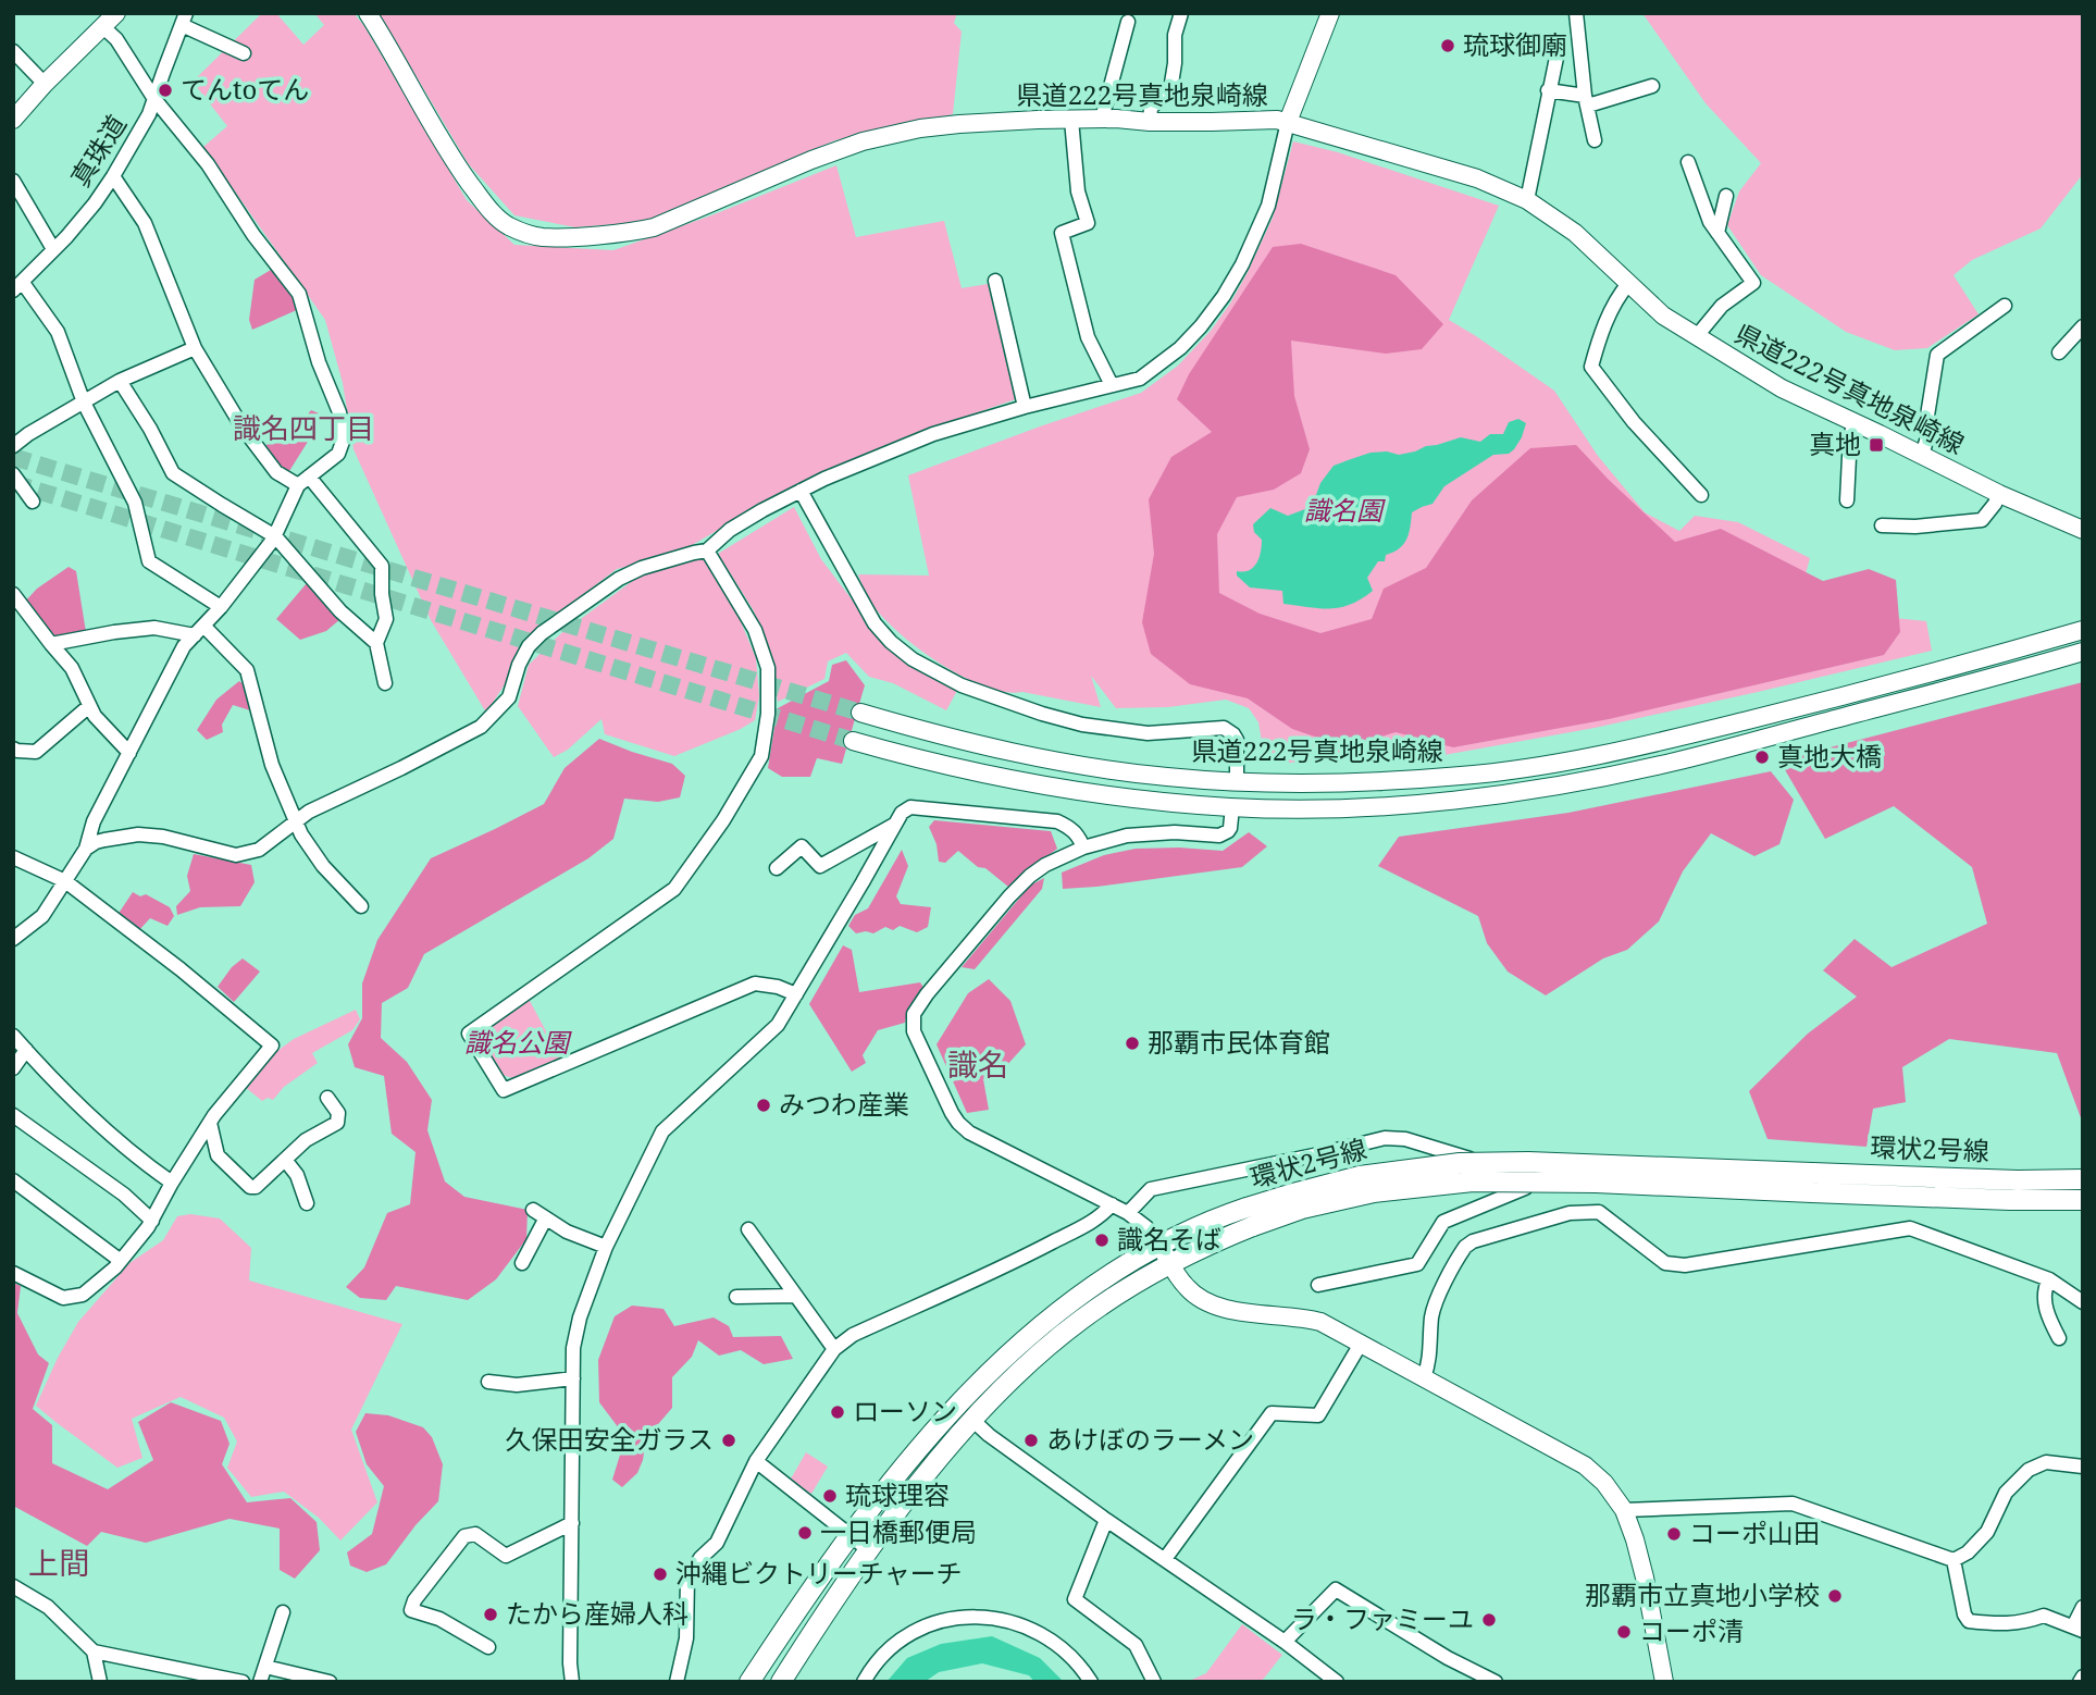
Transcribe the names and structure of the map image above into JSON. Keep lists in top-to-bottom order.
{
  "streets": {
    "main road": ["県道222号真地泉崎線", "環状2号線"],
    "street": ["真珠道"]
  },
  "districts": ["識名四丁目", "識名", "上間"],
  "parks": ["識名園", "識名公園"],
  "places": {
    "other": [
      "琉球御廟",
      "てんtoてん",
      "真地大橋",
      "那覇市民体育館",
      "みつわ産業",
      "識名そば",
      "ローソン",
      "久保田安全ガラス",
      "あけぼのラーメン",
      "琉球理容",
      "一日橋郵便局",
      "コーポ山田",
      "沖縄ビクトリーチャーチ",
      "那覇市立真地小学校",
      "たから産婦人科",
      "ラ・ファミーユ",
      "コーポ清"
    ],
    "transit": ["真地"]
  }
}
